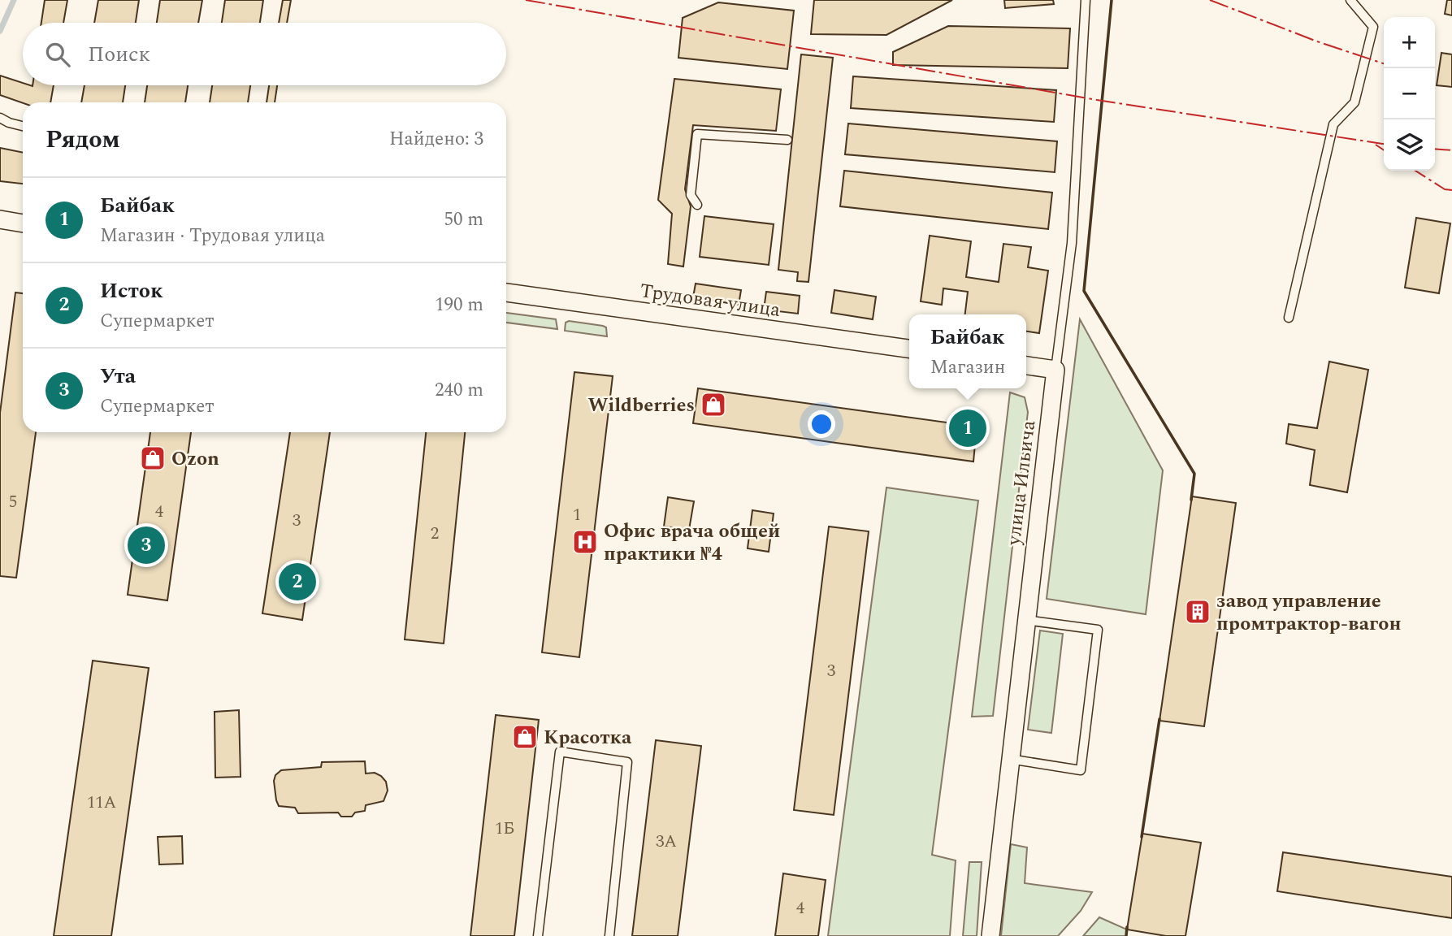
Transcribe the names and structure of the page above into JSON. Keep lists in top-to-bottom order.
{
  "streets": {
    "street": ["Трудовая улица", "улица Ильича"]
  },
  "places": {
    "shop": ["Wildberries", "Ozon", "Красотка"],
    "hospital": ["Офис врача общей практики №4"],
    "building": ["завод управление промтрактор-вагон"]
  },
  "house_numbers": [
    "5",
    "4",
    "1",
    "3",
    "2",
    "3",
    "11А",
    "1Б",
    "3А",
    "4"
  ],
  "page": {
    "map_buttons": ["+", "−"],
    "search": "Поиск",
    "heading": ["Рядом", "Найдено: 3"],
    "list": [
      {
        "mark": "1",
        "name": "Байбак",
        "note": "Магазин · Трудовая улица",
        "value": "50 m"
      },
      {
        "mark": "2",
        "name": "Исток",
        "note": "Супермаркет",
        "value": "190 m"
      },
      {
        "mark": "3",
        "name": "Ута",
        "note": "Супермаркет",
        "value": "240 m"
      }
    ],
    "popup": ["Байбак", "Магазин"],
    "pins": ["1", "3", "2"]
  }
}
